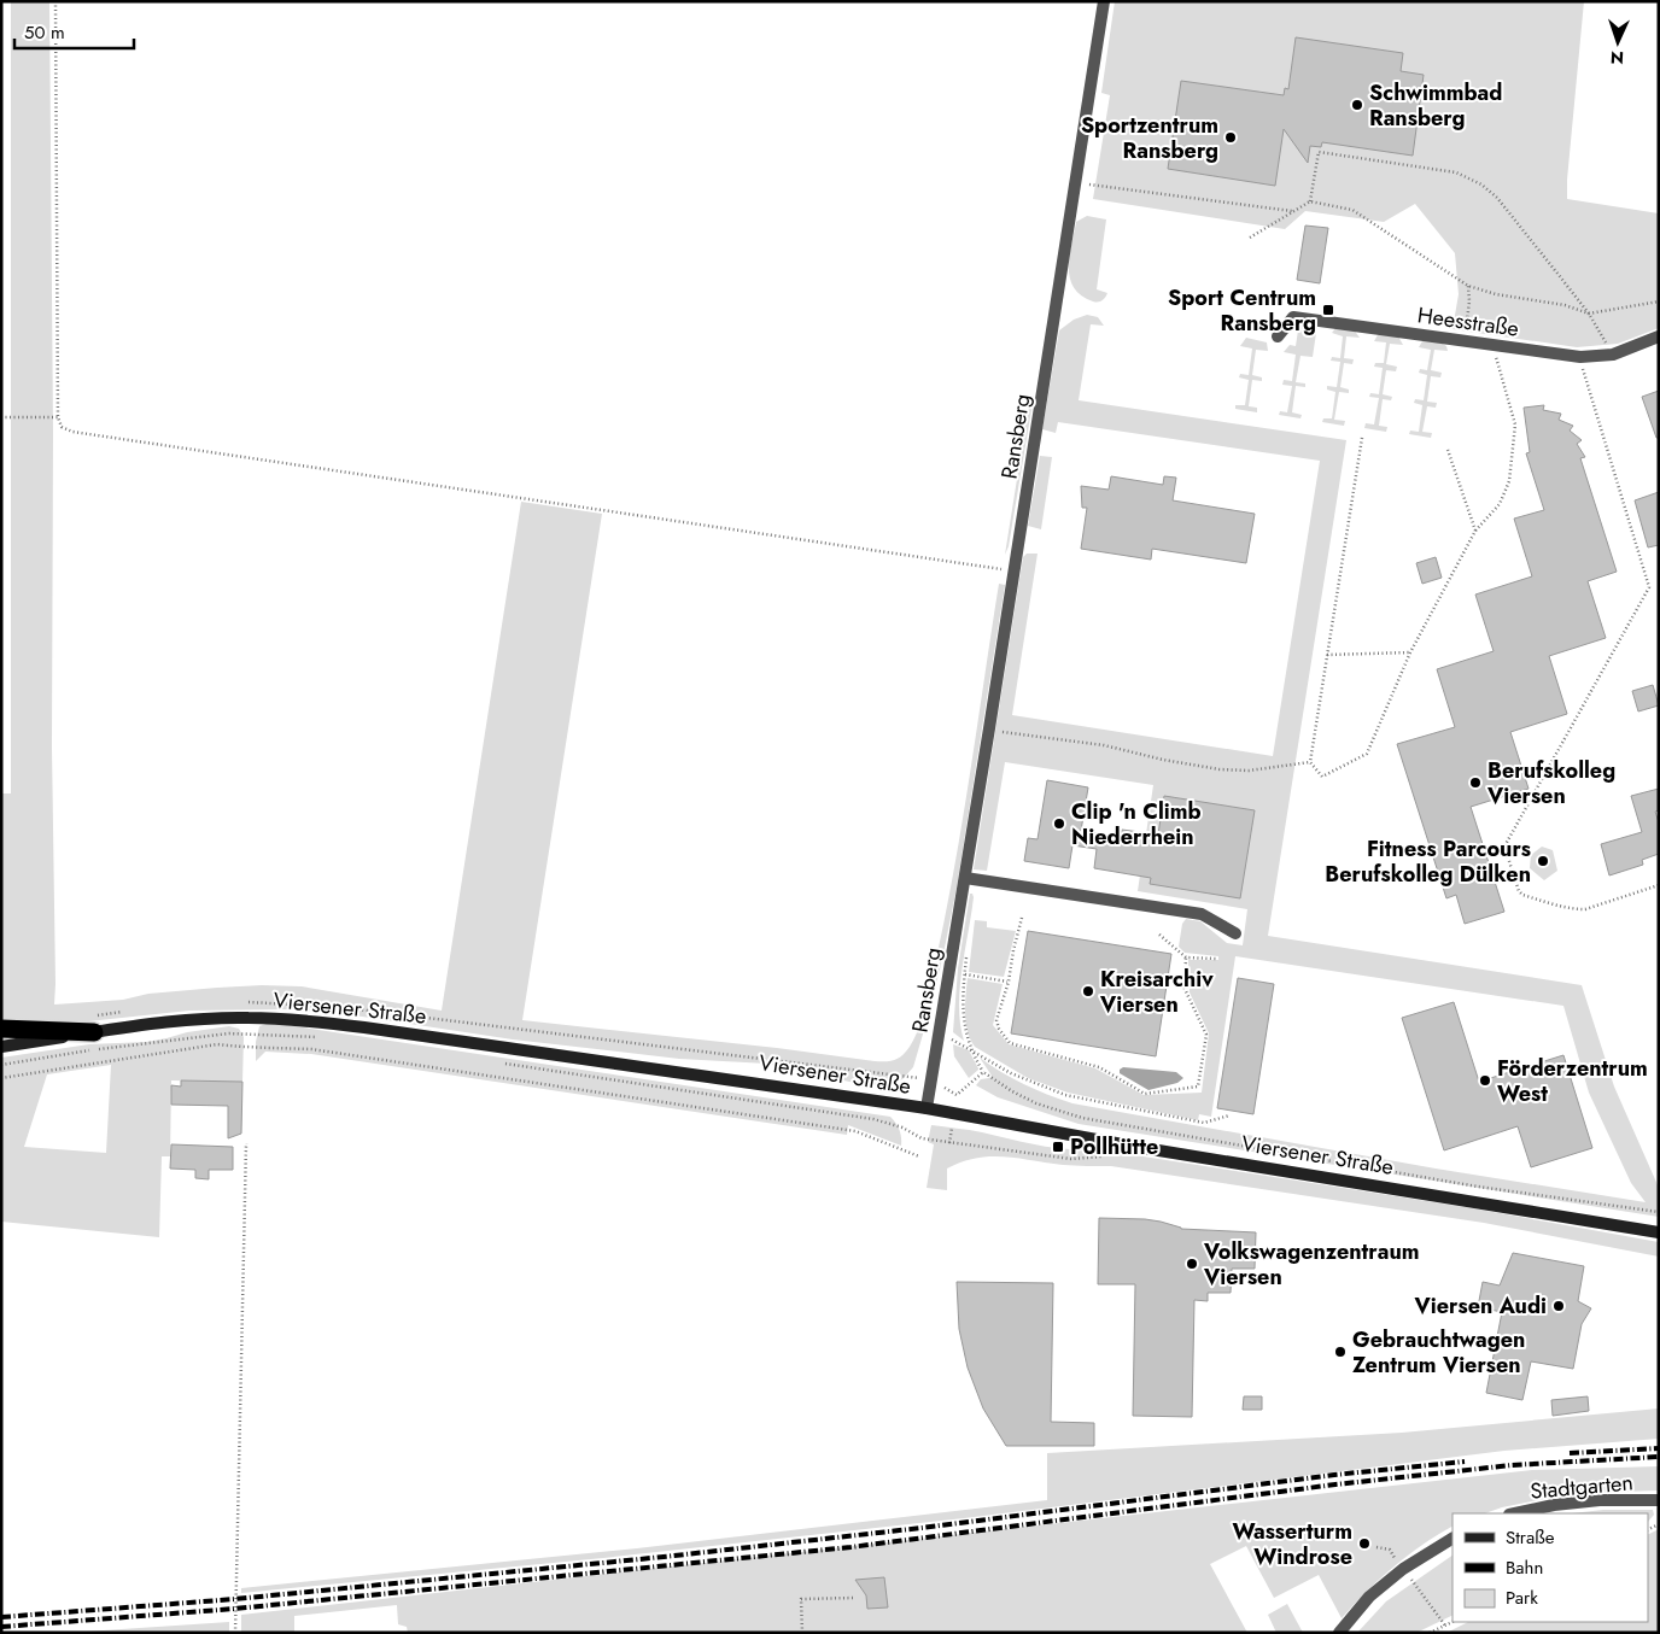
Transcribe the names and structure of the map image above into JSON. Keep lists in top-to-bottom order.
{
  "streets": {
    "main road": ["Viersener Straße"],
    "street": ["Heesstraße", "Ransberg", "Stadtgarten"]
  },
  "crossings": [
    ["Ransberg", "Viersener Straße"]
  ],
  "places": {
    "other": [
      "Schwimmbad Ransberg",
      "Sportzentrum Ransberg",
      "Berufskolleg Viersen",
      "Clip 'n Climb Niederrhein",
      "Fitness Parcours Berufskolleg Dülken",
      "Kreisarchiv Viersen",
      "Förderzentrum West",
      "Volkswagenzentraum Viersen",
      "Viersen Audi",
      "Gebrauchtwagen Zentrum Viersen",
      "Wasserturm Windrose"
    ],
    "transit": ["Sport Centrum Ransberg", "Pollhütte"]
  },
  "legend": ["Straße", "Bahn", "Park"],
  "scale_bar": "50 m",
  "north": "bottom"
}
